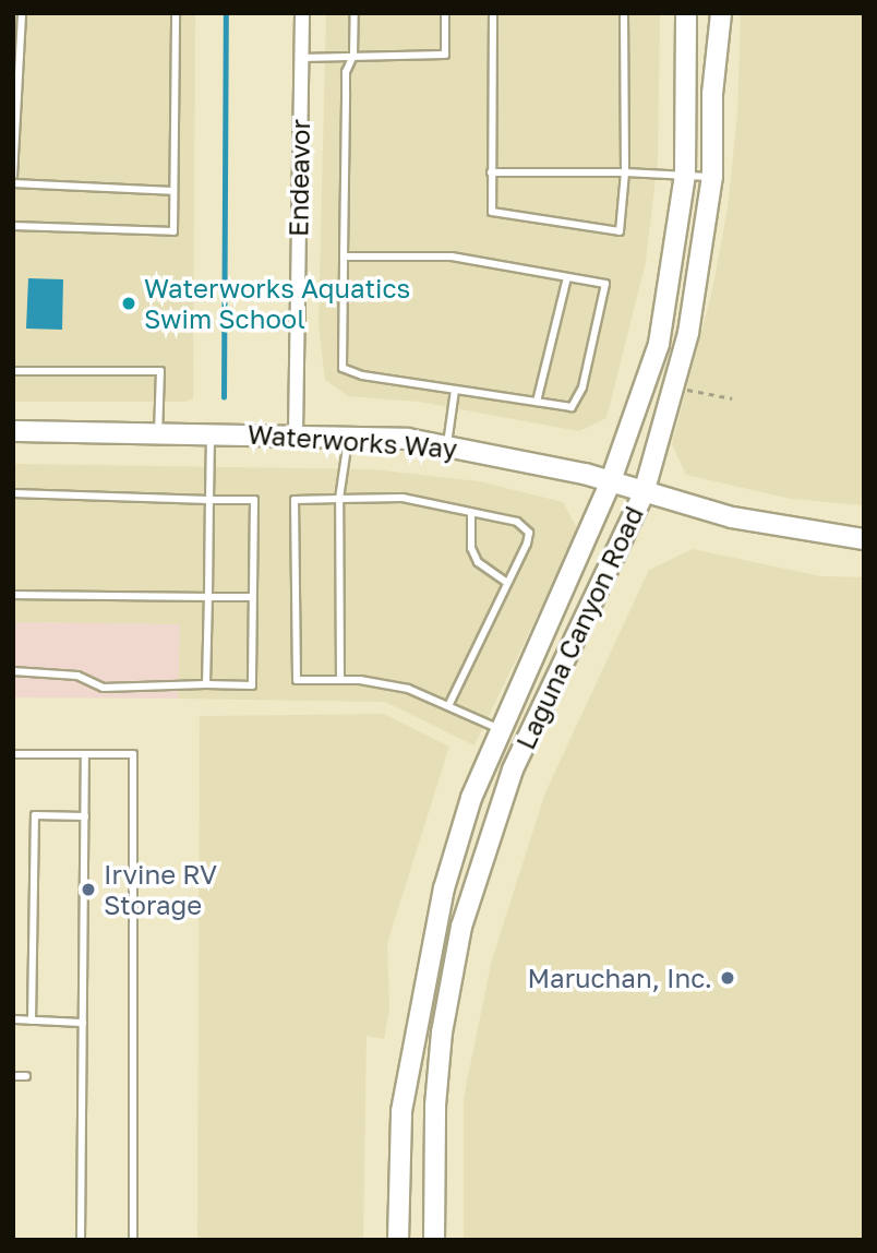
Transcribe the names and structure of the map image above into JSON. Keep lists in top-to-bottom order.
{
  "streets": {
    "main road": ["Waterworks Way", "Laguna Canyon Road"],
    "street": ["Endeavor"]
  },
  "crossings": [
    ["Endeavor", "Waterworks Way"],
    ["Waterworks Way", "Laguna Canyon Road"]
  ],
  "places": ["Waterworks Aquatics Swim School", "Irvine RV Storage", "Maruchan, Inc."]
}
